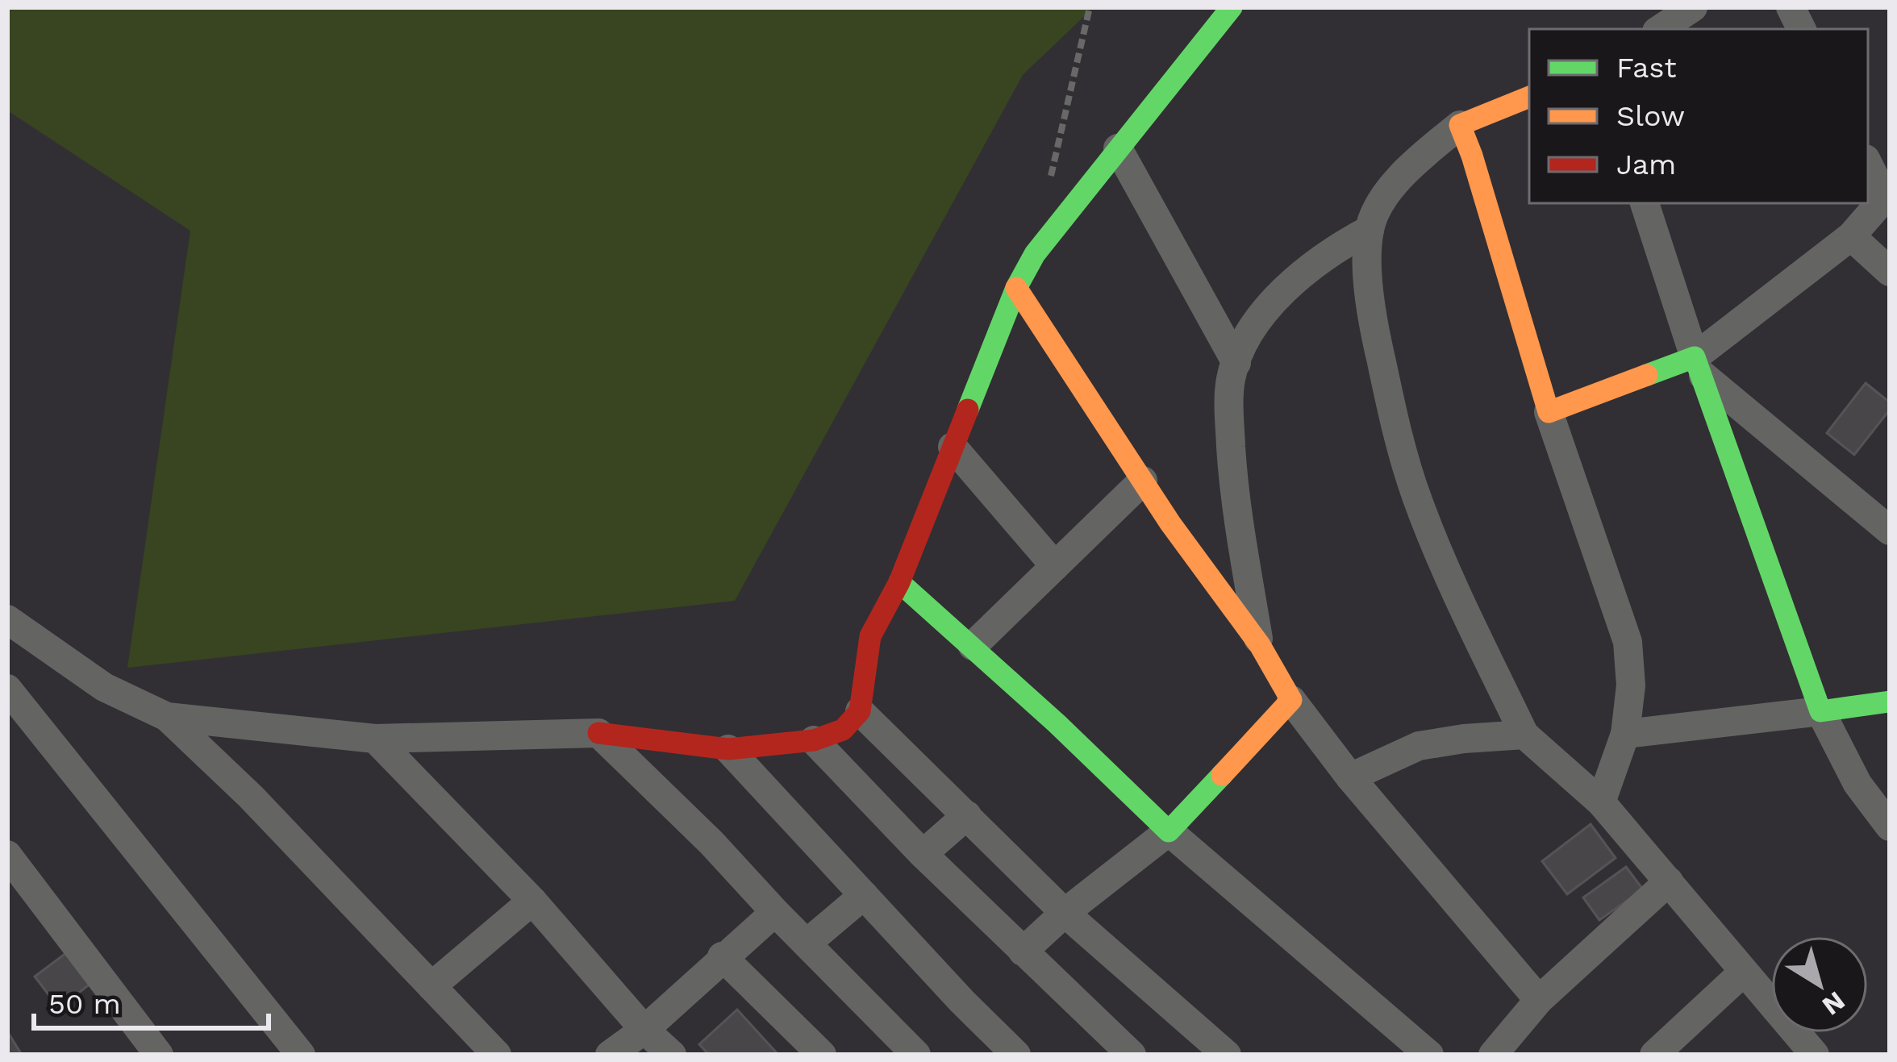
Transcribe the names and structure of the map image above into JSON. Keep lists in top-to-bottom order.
{
  "legend": ["Fast", "Slow", "Jam"],
  "scale_bar": "50 m",
  "north": "bottom right"
}
